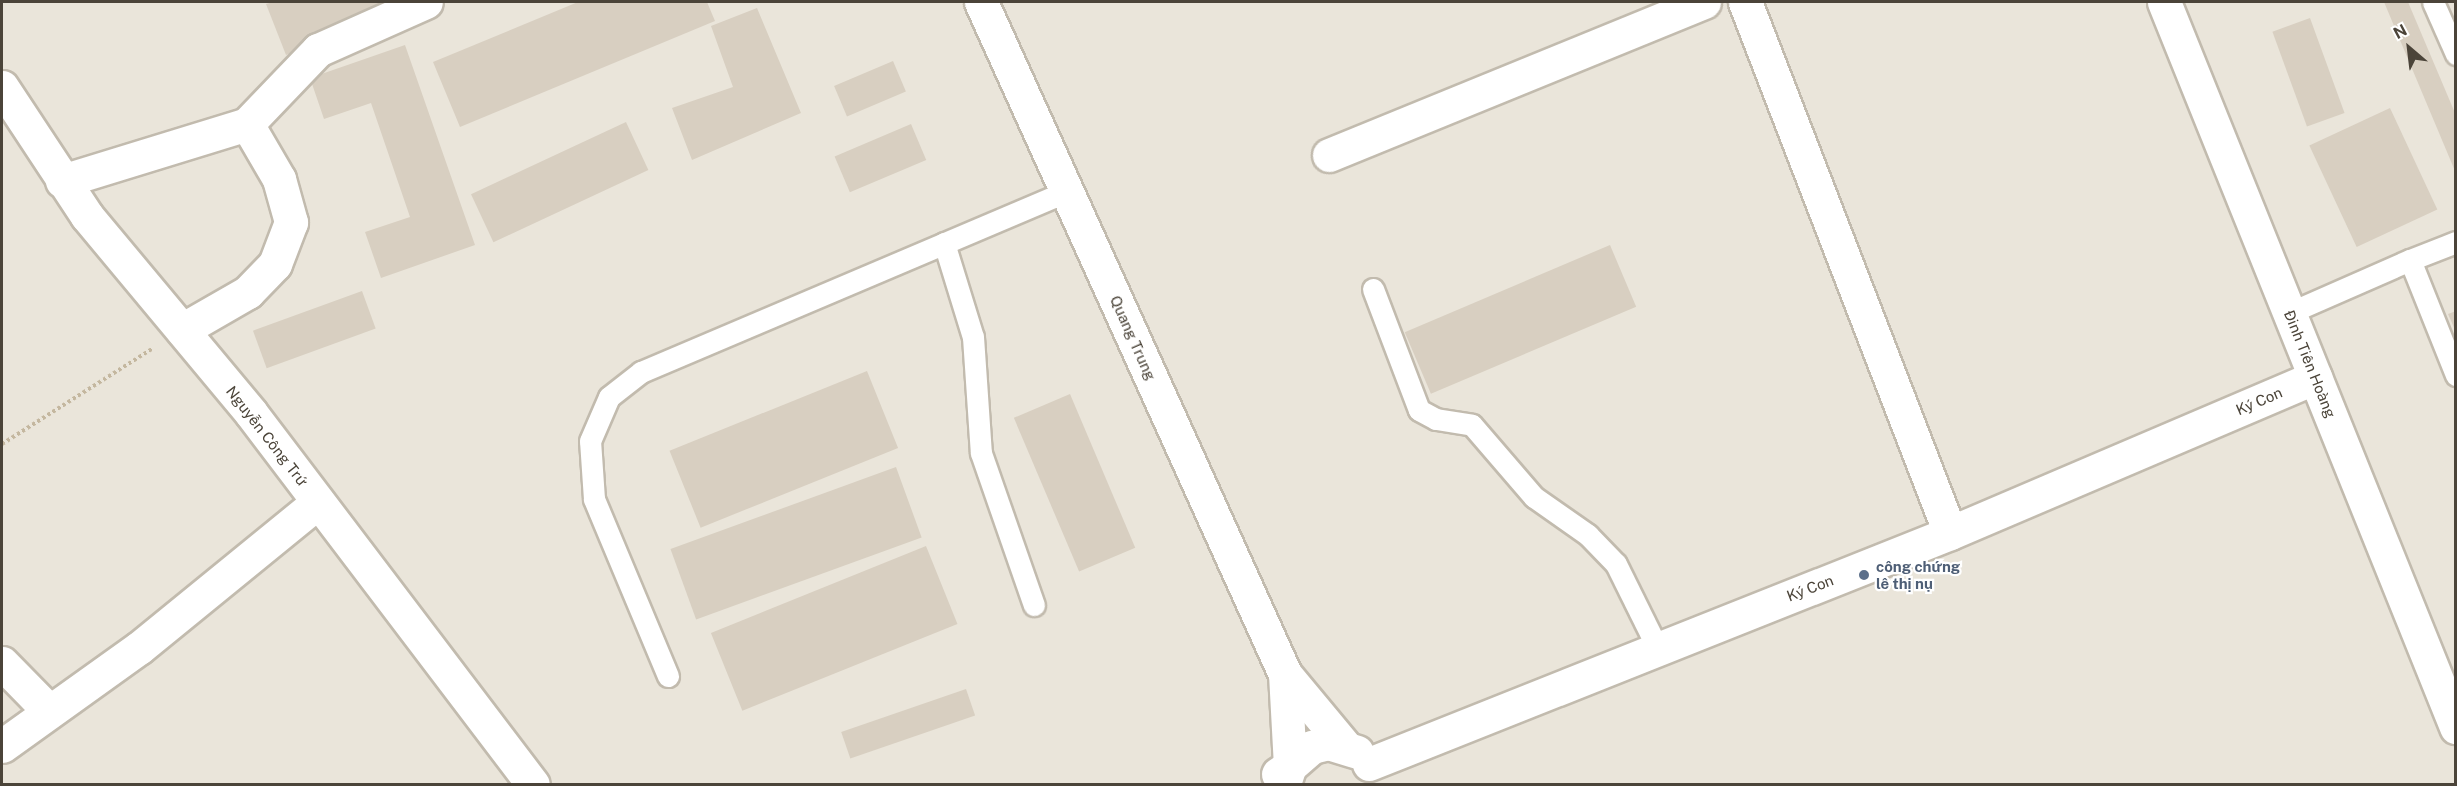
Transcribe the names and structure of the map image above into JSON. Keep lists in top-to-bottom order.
{
  "streets": {
    "street": [
      "Quang Trung",
      "Đinh Tiên Hoàng",
      "Ký Con",
      "Nguyễn Công Trứ"
    ]
  },
  "crossings": [
    ["Quang Trung", "Ký Con"],
    ["Đinh Tiên Hoàng", "Ký Con"]
  ],
  "places": ["công chứng lê thị nụ"],
  "north": "top left"
}
